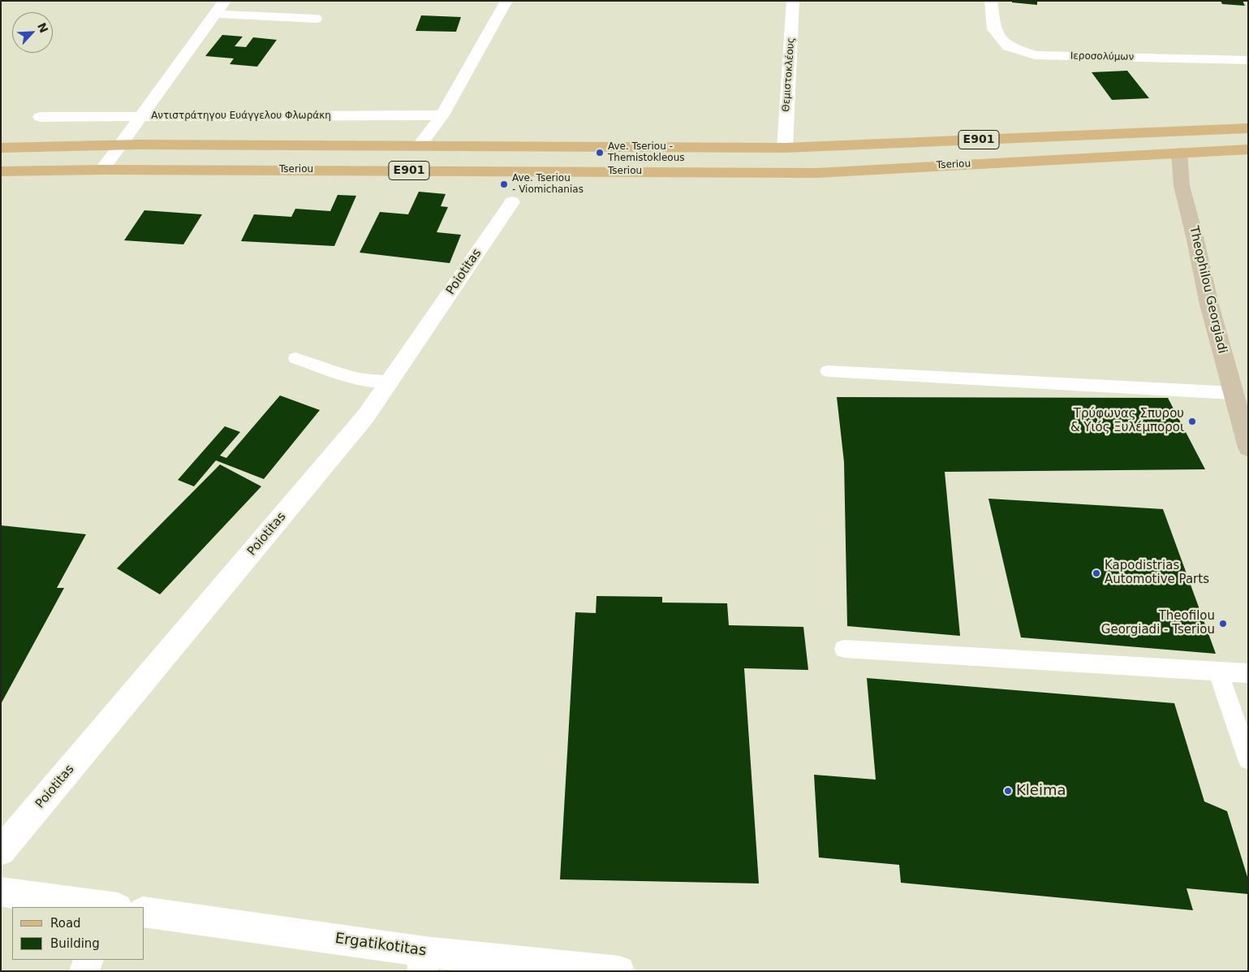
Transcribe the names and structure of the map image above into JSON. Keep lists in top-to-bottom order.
{
  "streets": {
    "main road": ["E901", "Tseriou", "Theophilou Georgiadi"],
    "street": [
      "Ιεροσολύμων",
      "Θεμιστοκλέους",
      "Αντιστράτηγου Ευάγγελου Φλωράκη",
      "Poiotitas",
      "Ergatikotitas"
    ]
  },
  "crossings": [
    ["Θεμιστοκλέους", "Tseriou"],
    ["Tseriou", "Theophilou Georgiadi"]
  ],
  "places": [
    "Ave. Tseriou - Themistokleous",
    "Ave. Tseriou - Viomichanias",
    "Τρύφωνας Σπυρου & Υιός Ξυλέμποροι",
    "Kapodistrias Automotive Parts",
    "Theofilou Georgiadi - Tseriou",
    "Kleima"
  ],
  "legend": ["Road", "Building"],
  "north": "top right"
}
